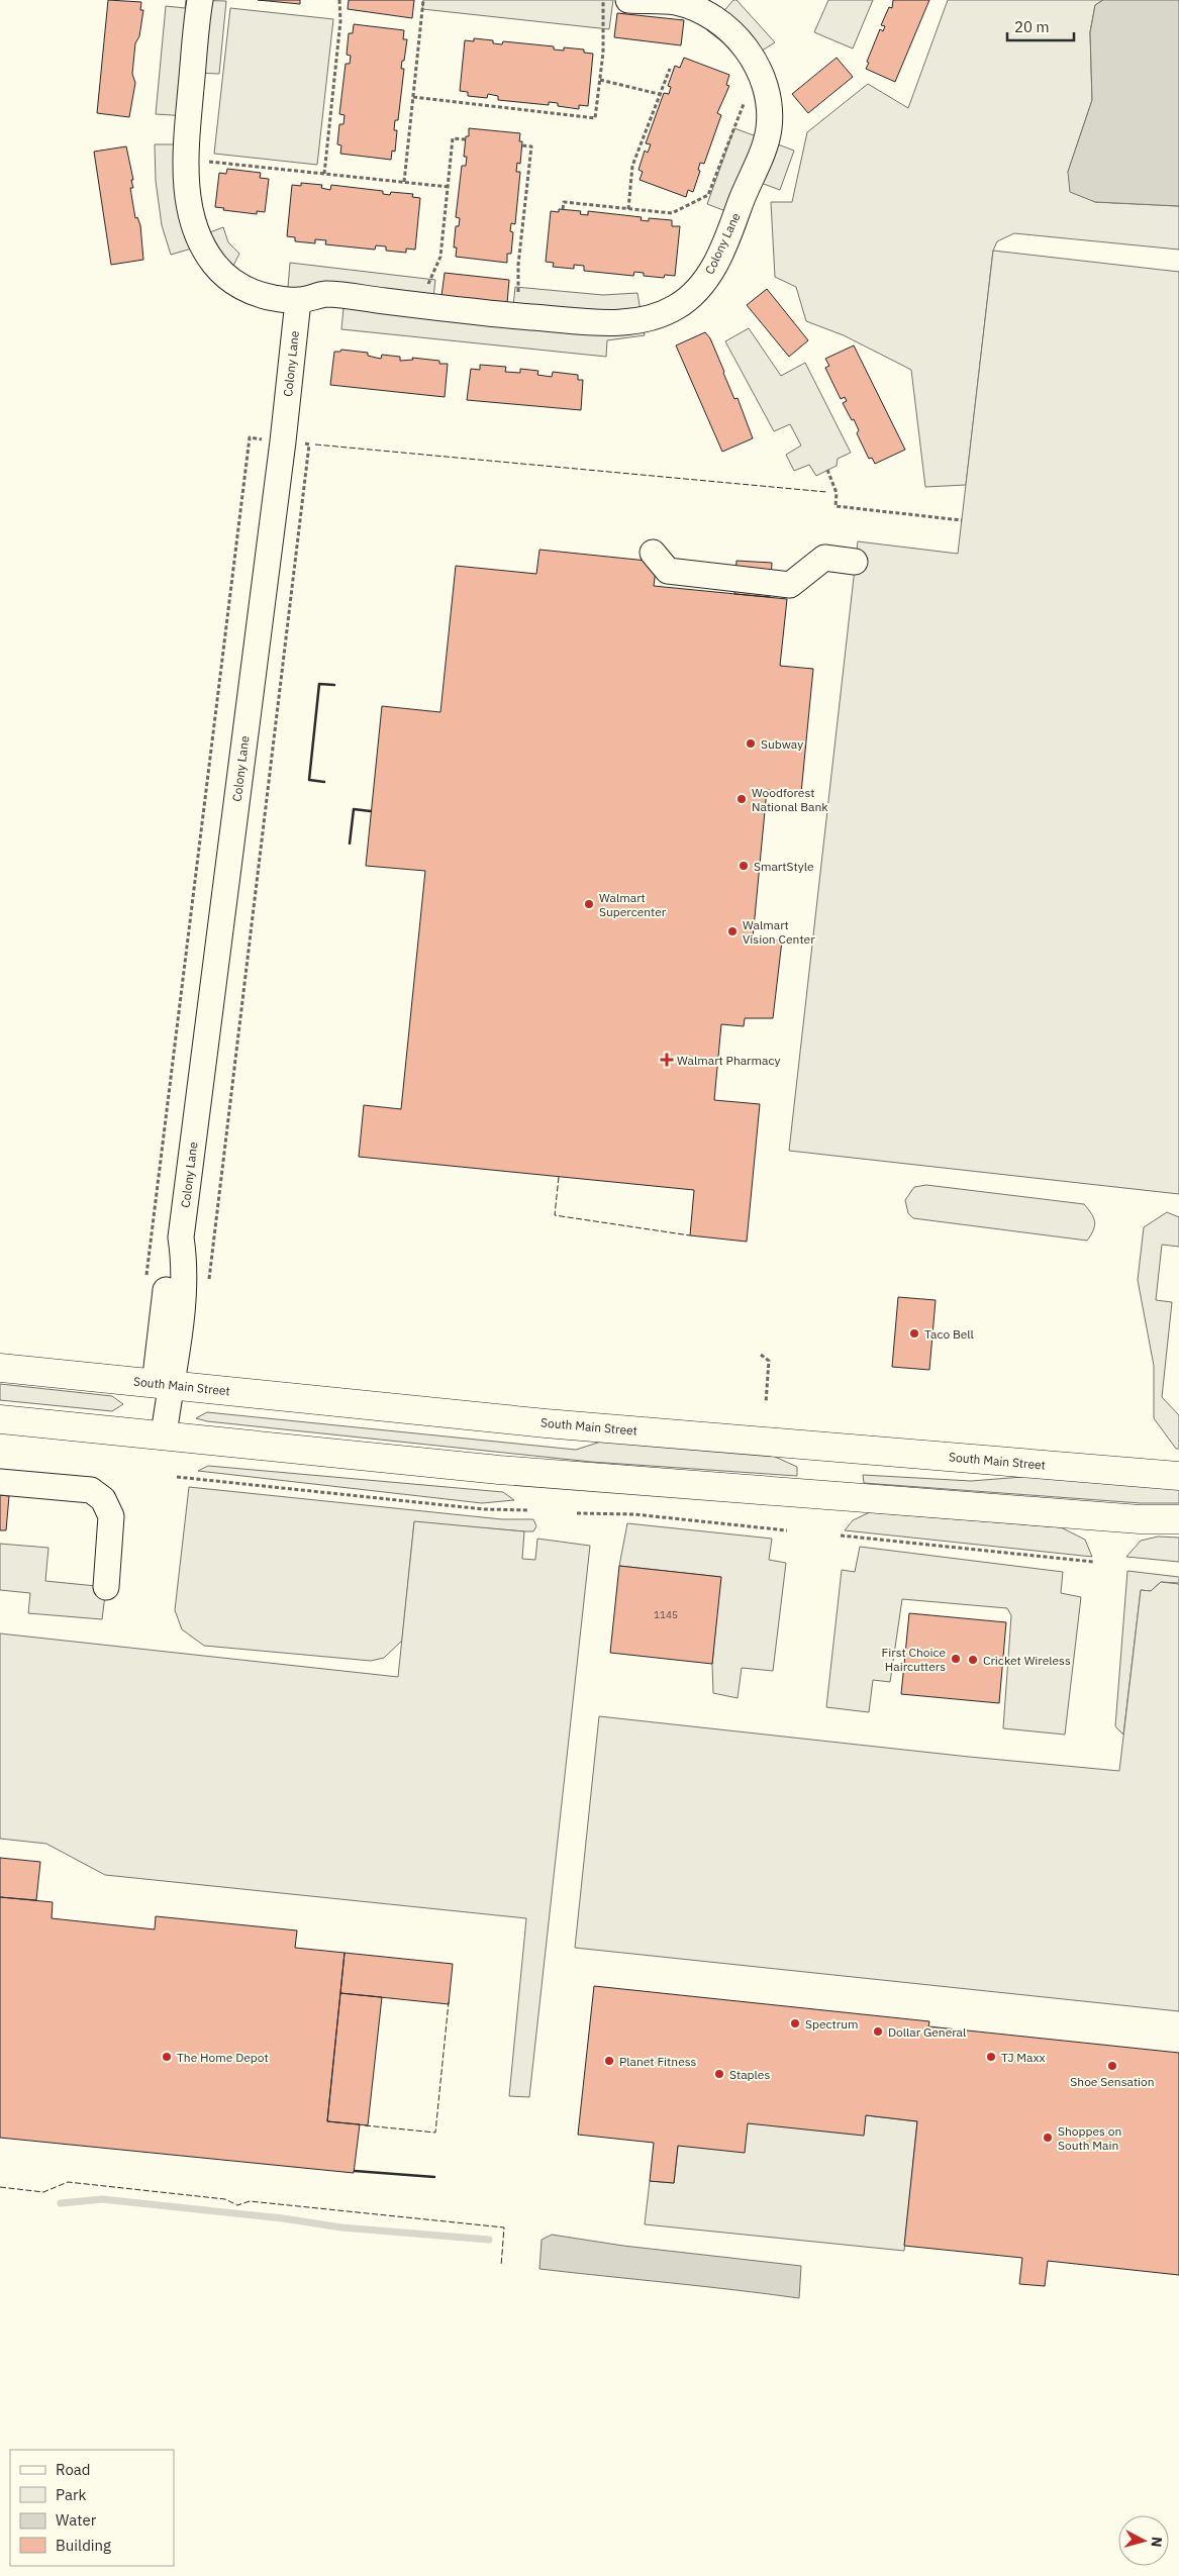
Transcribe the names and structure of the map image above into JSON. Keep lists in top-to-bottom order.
{
  "streets": {
    "main road": ["South Main Street"],
    "street": ["Colony Lane"]
  },
  "crossings": [
    ["Colony Lane", "South Main Street"]
  ],
  "places": {
    "other": [
      "Subway",
      "Woodforest National Bank",
      "SmartStyle",
      "Walmart Supercenter",
      "Walmart Vision Center",
      "Taco Bell",
      "First Choice Haircutters",
      "Cricket Wireless",
      "Spectrum",
      "Dollar General",
      "The Home Depot",
      "TJ Maxx",
      "Planet Fitness",
      "Shoe Sensation",
      "Staples",
      "Shoppes on South Main"
    ],
    "health": ["Walmart Pharmacy"]
  },
  "house_numbers": ["1145"],
  "legend": [
    "Road",
    "Park",
    "Water",
    "Building"
  ],
  "scale_bar": "20 m",
  "north": "right"
}
